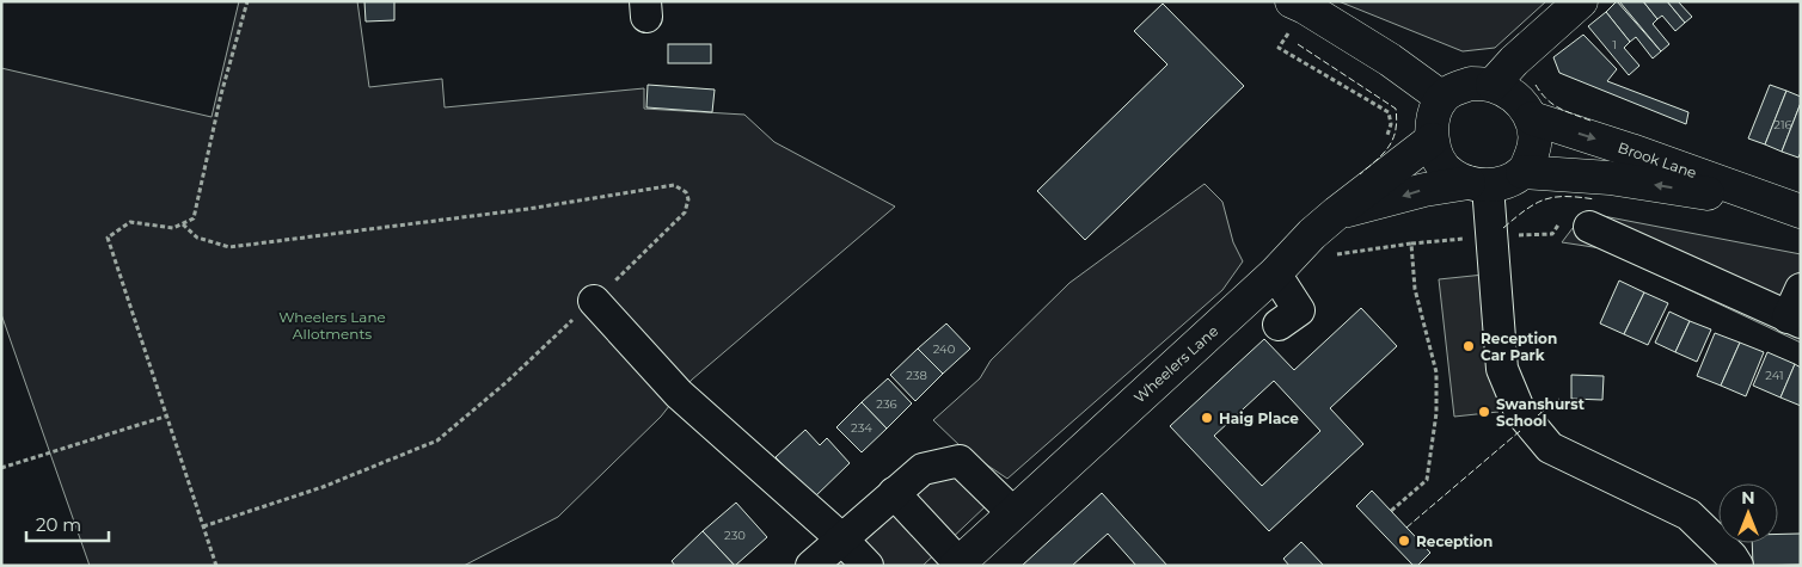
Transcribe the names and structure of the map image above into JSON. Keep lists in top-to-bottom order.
{
  "streets": {
    "main road": ["Brook Lane", "Wheelers Lane"]
  },
  "crossings": [
    ["Brook Lane", "Wheelers Lane"]
  ],
  "parks": ["Wheelers Lane Allotments"],
  "places": [
    "Reception Car Park",
    "Swanshurst School",
    "Haig Place",
    "Reception"
  ],
  "house_numbers": [
    "1",
    "216",
    "240",
    "238",
    "241",
    "236",
    "234",
    "230"
  ],
  "scale_bar": "20 m",
  "north": "top"
}
